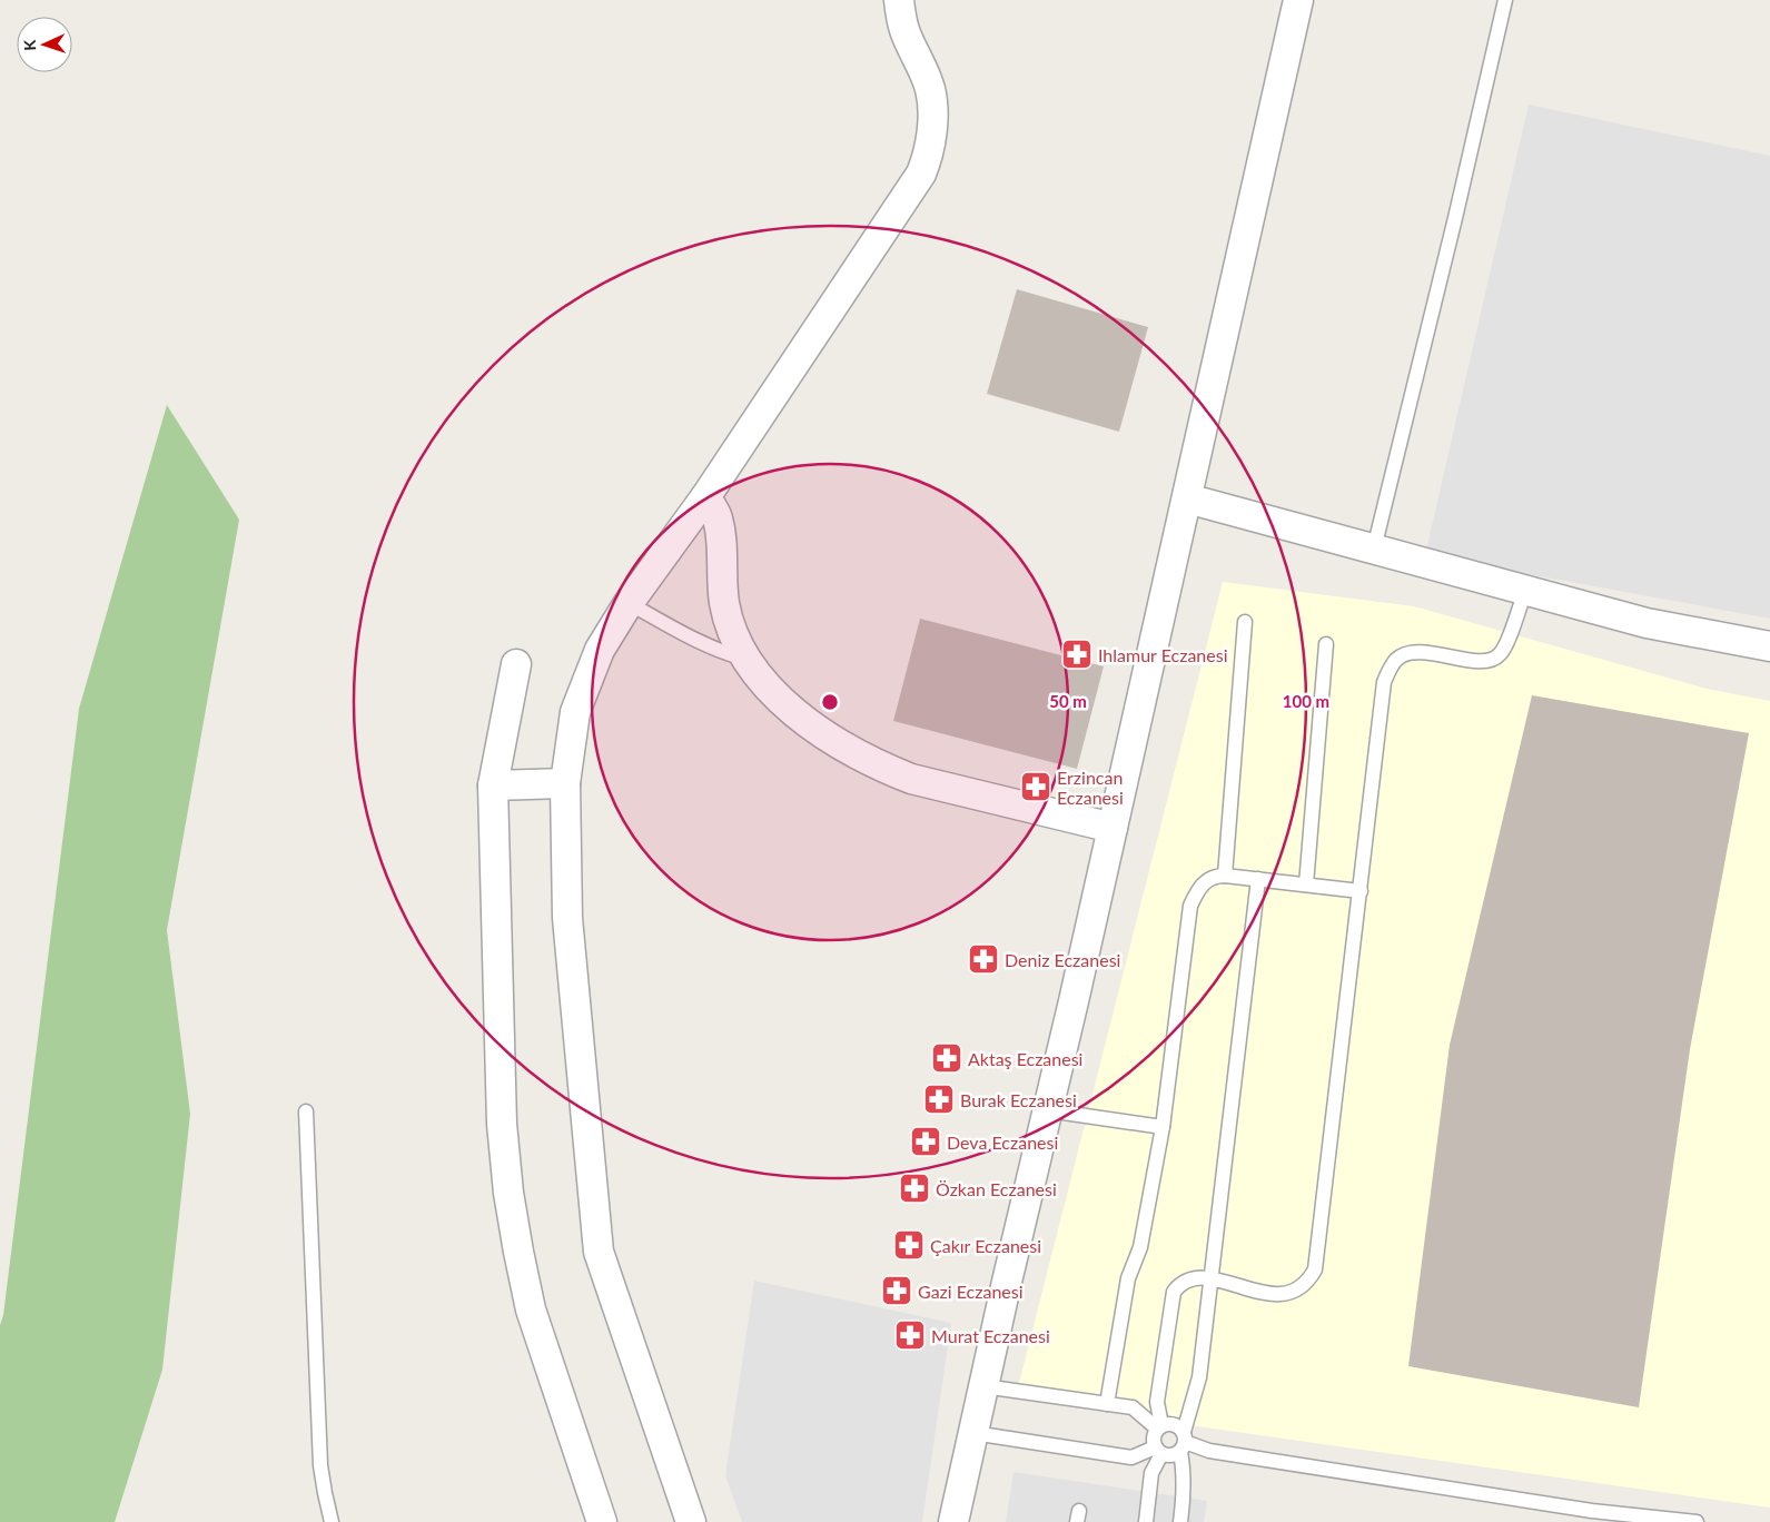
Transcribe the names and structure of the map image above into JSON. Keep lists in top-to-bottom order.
{
  "places": {
    "pharmacy": [
      "Ihlamur Eczanesi",
      "Erzincan Eczanesi",
      "Deniz Eczanesi",
      "Aktaş Eczanesi",
      "Burak Eczanesi",
      "Deva Eczanesi",
      "Özkan Eczanesi",
      "Çakır Eczanesi",
      "Gazi Eczanesi",
      "Murat Eczanesi"
    ]
  },
  "north": "left",
  "rings": ["50 m", "100 m"]
}
